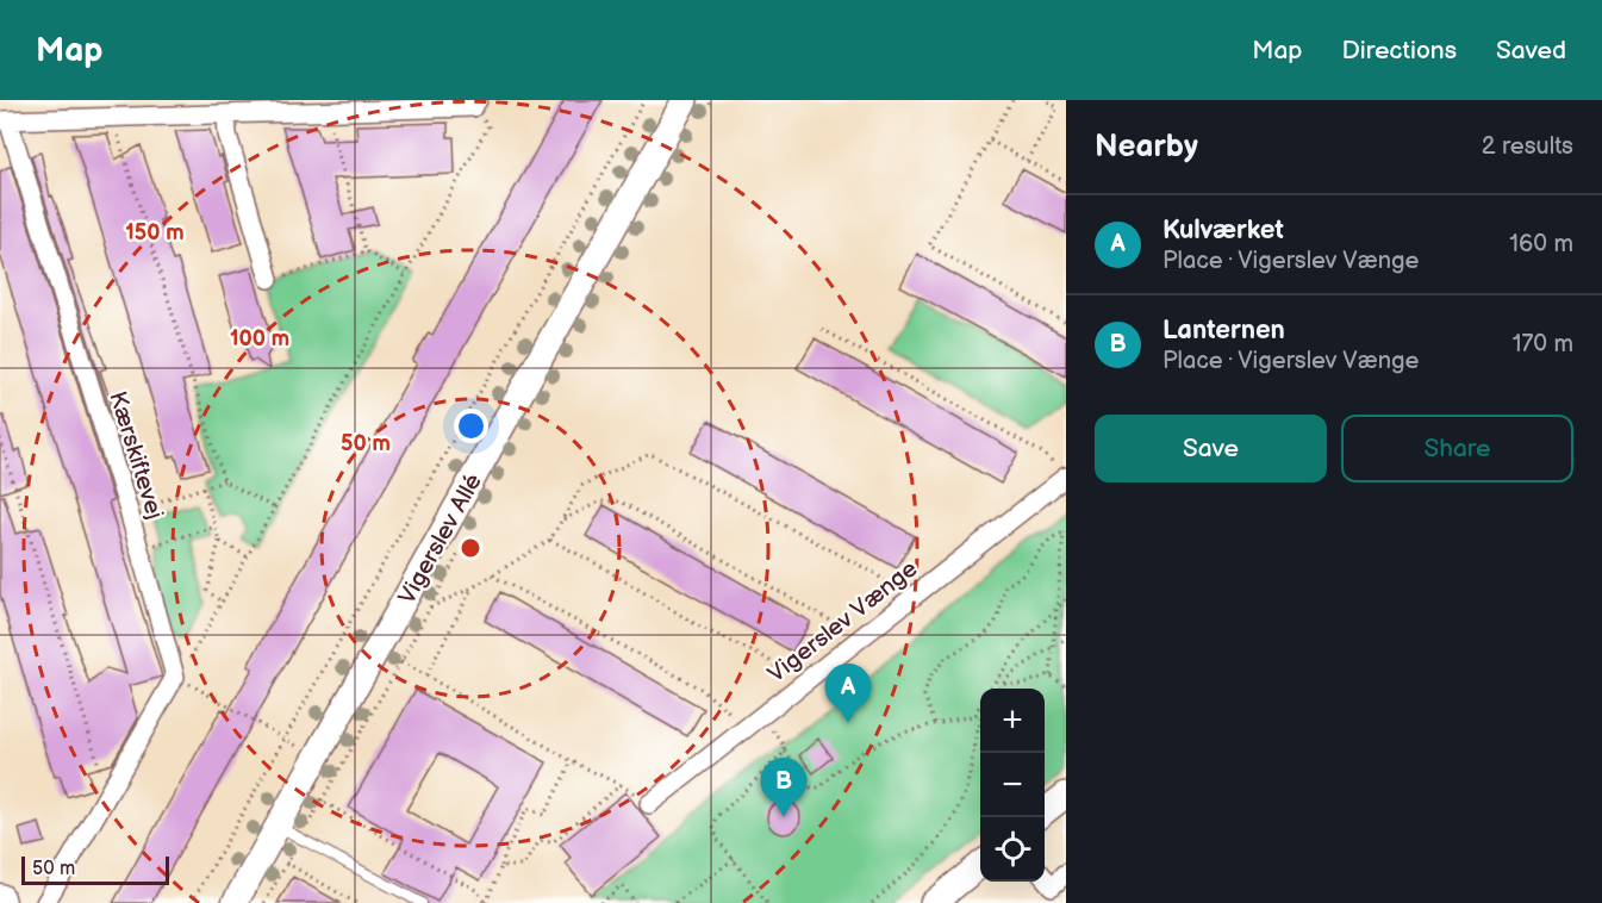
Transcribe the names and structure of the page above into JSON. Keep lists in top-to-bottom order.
{
  "streets": {
    "street": ["Kærskiftevej", "Vigerslev Allé", "Vigerslev Vænge"]
  },
  "scale_bar": "50 m",
  "page": {
    "header": "Map",
    "nav": ["Map", "Directions", "Saved"],
    "heading": ["Nearby", "2 results"],
    "list": [
      {
        "mark": "A",
        "name": "Kulværket",
        "note": "Place · Vigerslev Vænge",
        "value": "160 m"
      },
      {
        "mark": "B",
        "name": "Lanternen",
        "note": "Place · Vigerslev Vænge",
        "value": "170 m"
      }
    ],
    "buttons": ["Save", "Share"],
    "pins": ["A", "B"],
    "map_buttons": ["+", "−"],
    "scale": "50 m"
  },
  "rings": ["150 m", "100 m", "50 m"]
}
